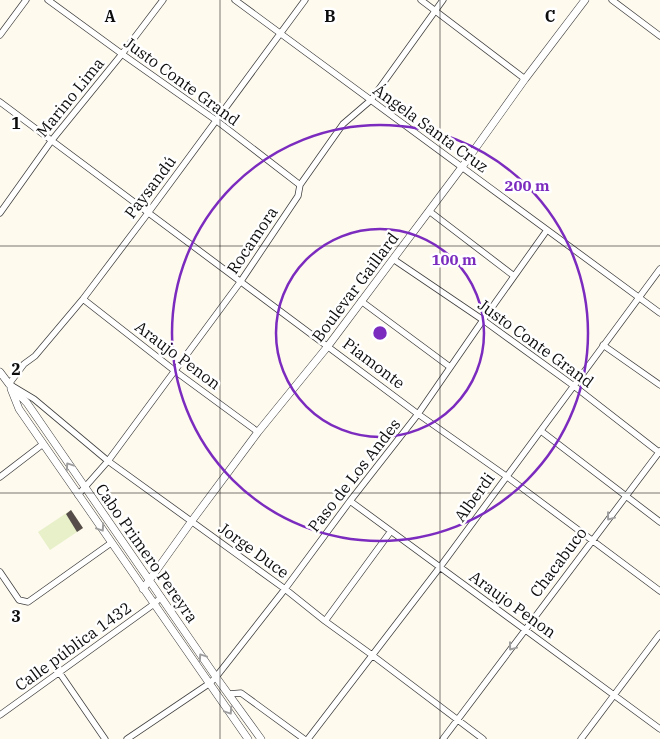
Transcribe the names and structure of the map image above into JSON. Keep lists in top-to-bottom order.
{
  "streets": {
    "street": [
      "Justo Conte Grand",
      "Marino Lima",
      "Ángela Santa Cruz",
      "Paysandú",
      "Rocamora",
      "Boulevar Gaillard",
      "Araujo Penon",
      "Piamonte",
      "Paso de Los Andes",
      "Alberdi",
      "Jorge Duce",
      "Cabo Primero Pereyra",
      "Chacabuco",
      "Calle pública 1432"
    ]
  },
  "crossings": [
    ["Justo Conte Grand", "Marino Lima"],
    ["Justo Conte Grand", "Paysandú"],
    ["Justo Conte Grand", "Rocamora"],
    ["Justo Conte Grand", "Boulevar Gaillard"],
    ["Justo Conte Grand", "Paso de Los Andes"],
    ["Justo Conte Grand", "Alberdi"],
    ["Justo Conte Grand", "Chacabuco"],
    ["Marino Lima", "Piamonte"],
    ["Ángela Santa Cruz", "Paysandú"],
    ["Ángela Santa Cruz", "Rocamora"],
    ["Ángela Santa Cruz", "Boulevar Gaillard"],
    ["Ángela Santa Cruz", "Paso de Los Andes"],
    ["Ángela Santa Cruz", "Alberdi"],
    ["Paysandú", "Araujo Penon"],
    ["Paysandú", "Piamonte"],
    ["Paysandú", "Jorge Duce"],
    ["Paysandú", "Cabo Primero Pereyra"],
    ["Rocamora", "Araujo Penon"],
    ["Rocamora", "Piamonte"],
    ["Rocamora", "Jorge Duce"],
    ["Rocamora", "Cabo Primero Pereyra"],
    ["Boulevar Gaillard", "Araujo Penon"],
    ["Boulevar Gaillard", "Piamonte"],
    ["Boulevar Gaillard", "Jorge Duce"],
    ["Boulevar Gaillard", "Cabo Primero Pereyra"],
    ["Araujo Penon", "Paso de Los Andes"],
    ["Araujo Penon", "Alberdi"],
    ["Araujo Penon", "Chacabuco"],
    ["Piamonte", "Paso de Los Andes"],
    ["Piamonte", "Alberdi"],
    ["Piamonte", "Chacabuco"],
    ["Paso de Los Andes", "Jorge Duce"],
    ["Paso de Los Andes", "Cabo Primero Pereyra"],
    ["Alberdi", "Jorge Duce"],
    ["Jorge Duce", "Cabo Primero Pereyra"],
    ["Jorge Duce", "Chacabuco"],
    ["Cabo Primero Pereyra", "Calle pública 1432"]
  ],
  "one_way": ["Chacabuco"],
  "grid": {
    "columns": ["A", "B", "C"],
    "rows": ["1", "2", "3"]
  },
  "rings": ["200 m", "100 m"]
}
